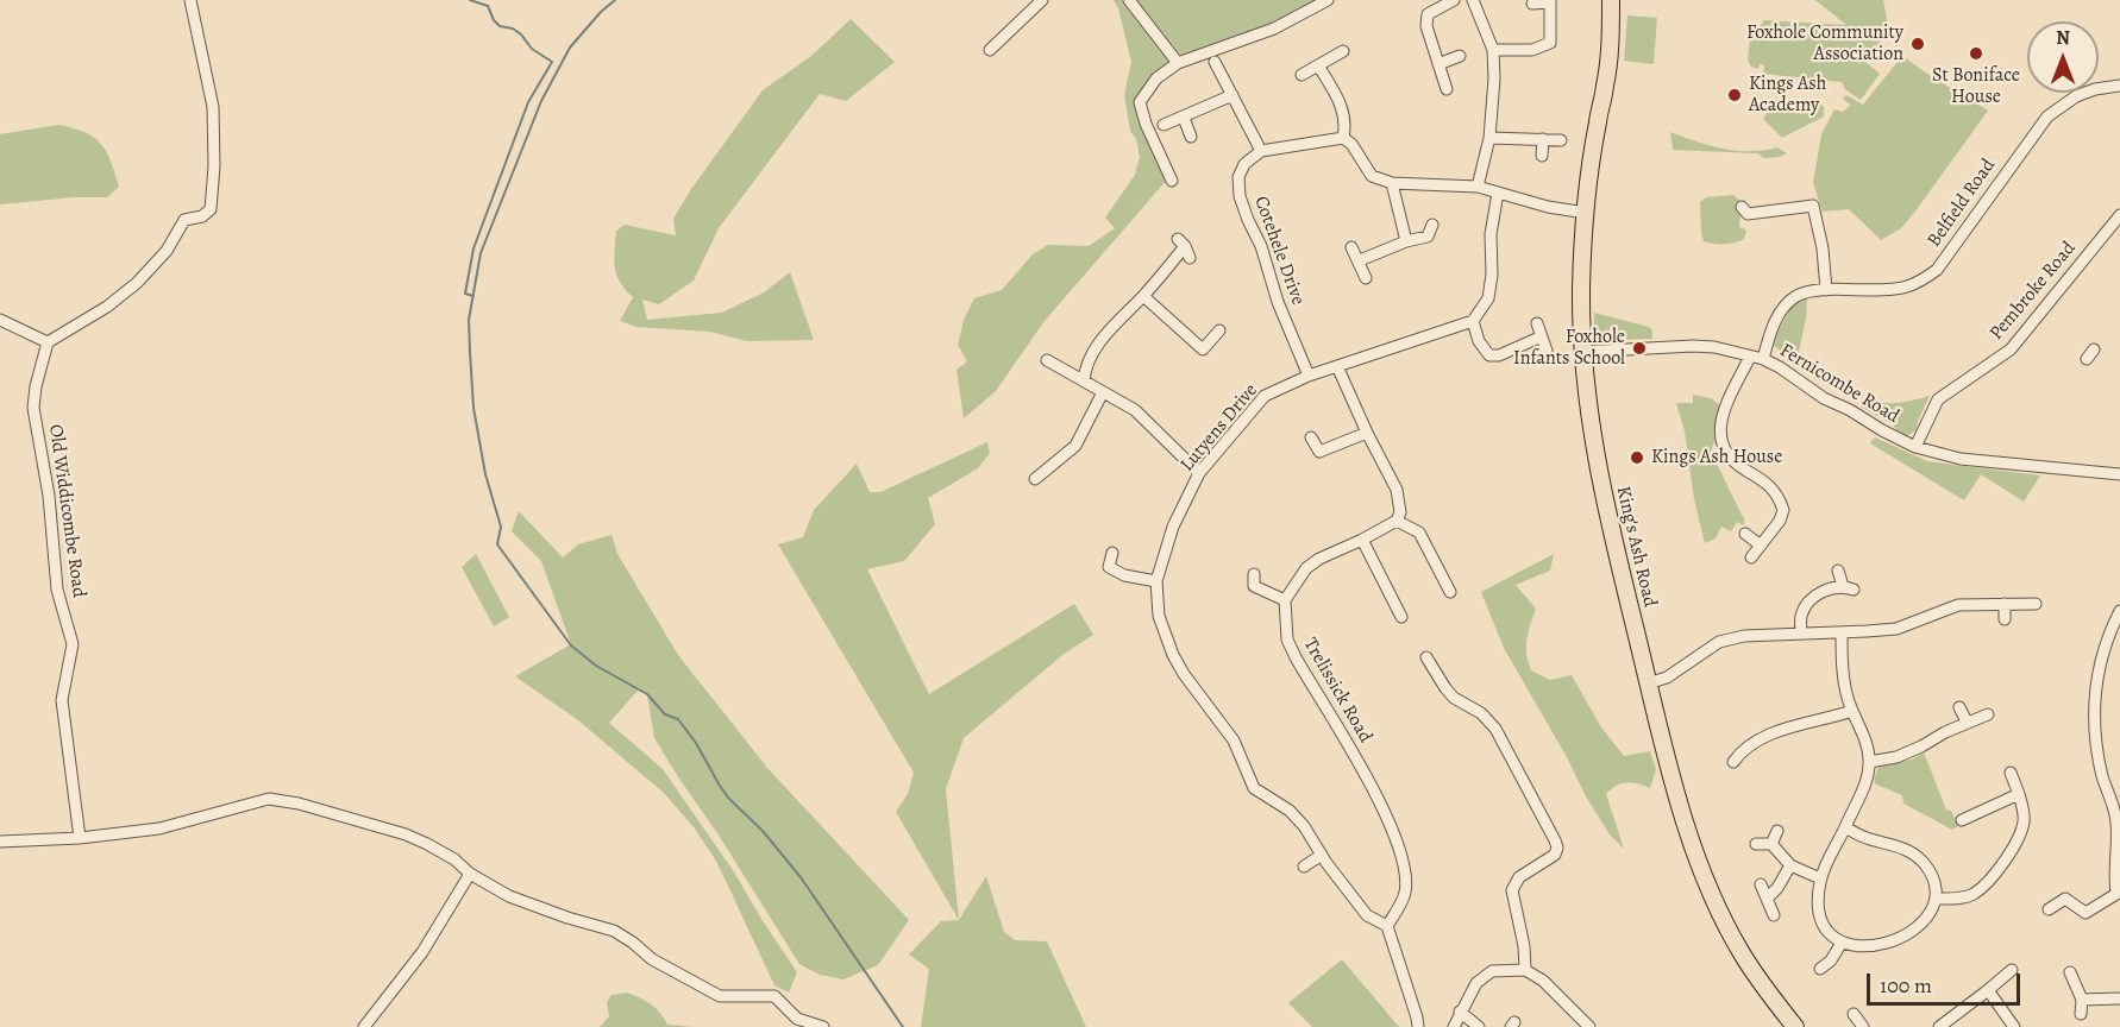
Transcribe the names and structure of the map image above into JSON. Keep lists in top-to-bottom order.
{
  "streets": {
    "highway": ["King's Ash Road"],
    "street": [
      "Belfield Road",
      "Cotehele Drive",
      "Pembroke Road",
      "Fernicombe Road",
      "Lutyens Drive",
      "Old Widdicombe Road",
      "Trelissick Road"
    ]
  },
  "crossings": [
    ["Belfield Road", "Fernicombe Road"],
    ["Cotehele Drive", "Lutyens Drive"],
    ["Pembroke Road", "Fernicombe Road"],
    ["Fernicombe Road", "King's Ash Road"],
    ["Lutyens Drive", "Trelissick Road"]
  ],
  "places": [
    "Foxhole Community Association",
    "St Boniface House",
    "Kings Ash Academy",
    "Foxhole Infants School",
    "Kings Ash House"
  ],
  "scale_bar": "100 m",
  "north": "top"
}
